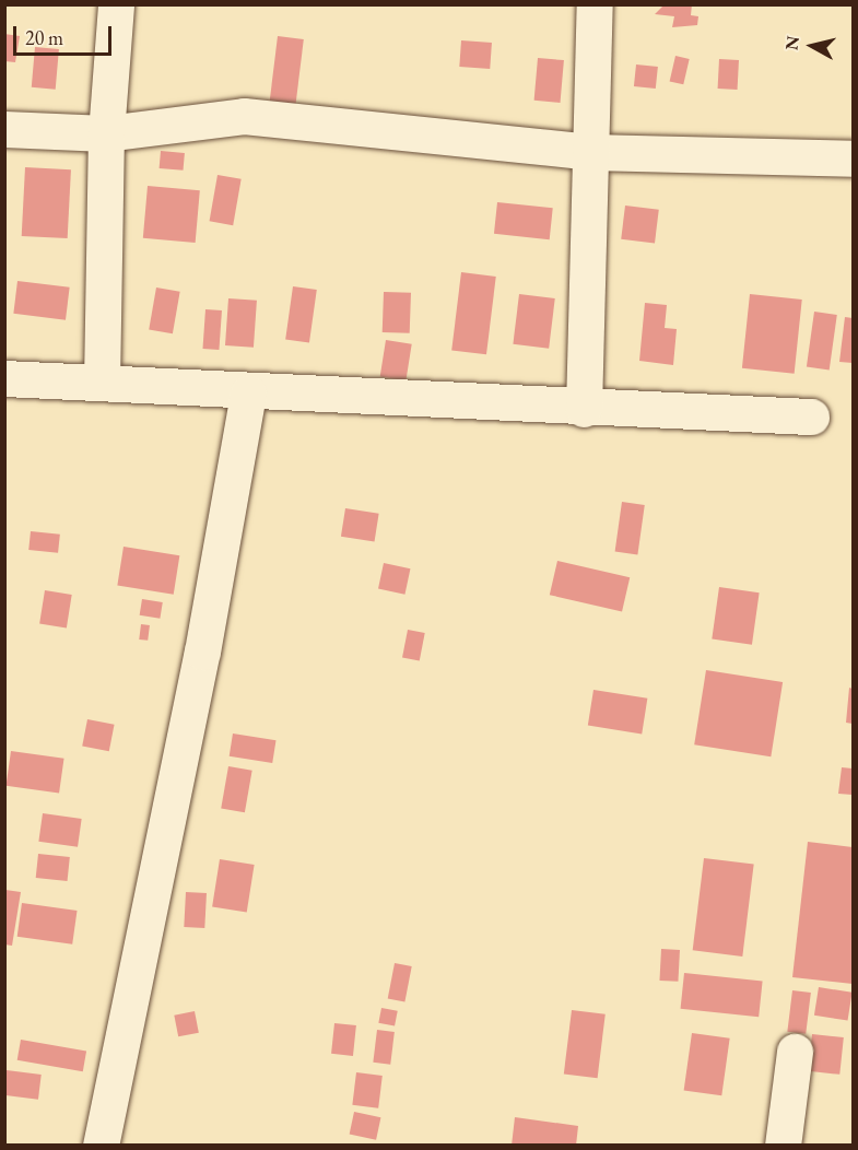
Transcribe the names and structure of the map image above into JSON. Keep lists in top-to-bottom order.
{
  "scale_bar": "20 m",
  "north": "left"
}
